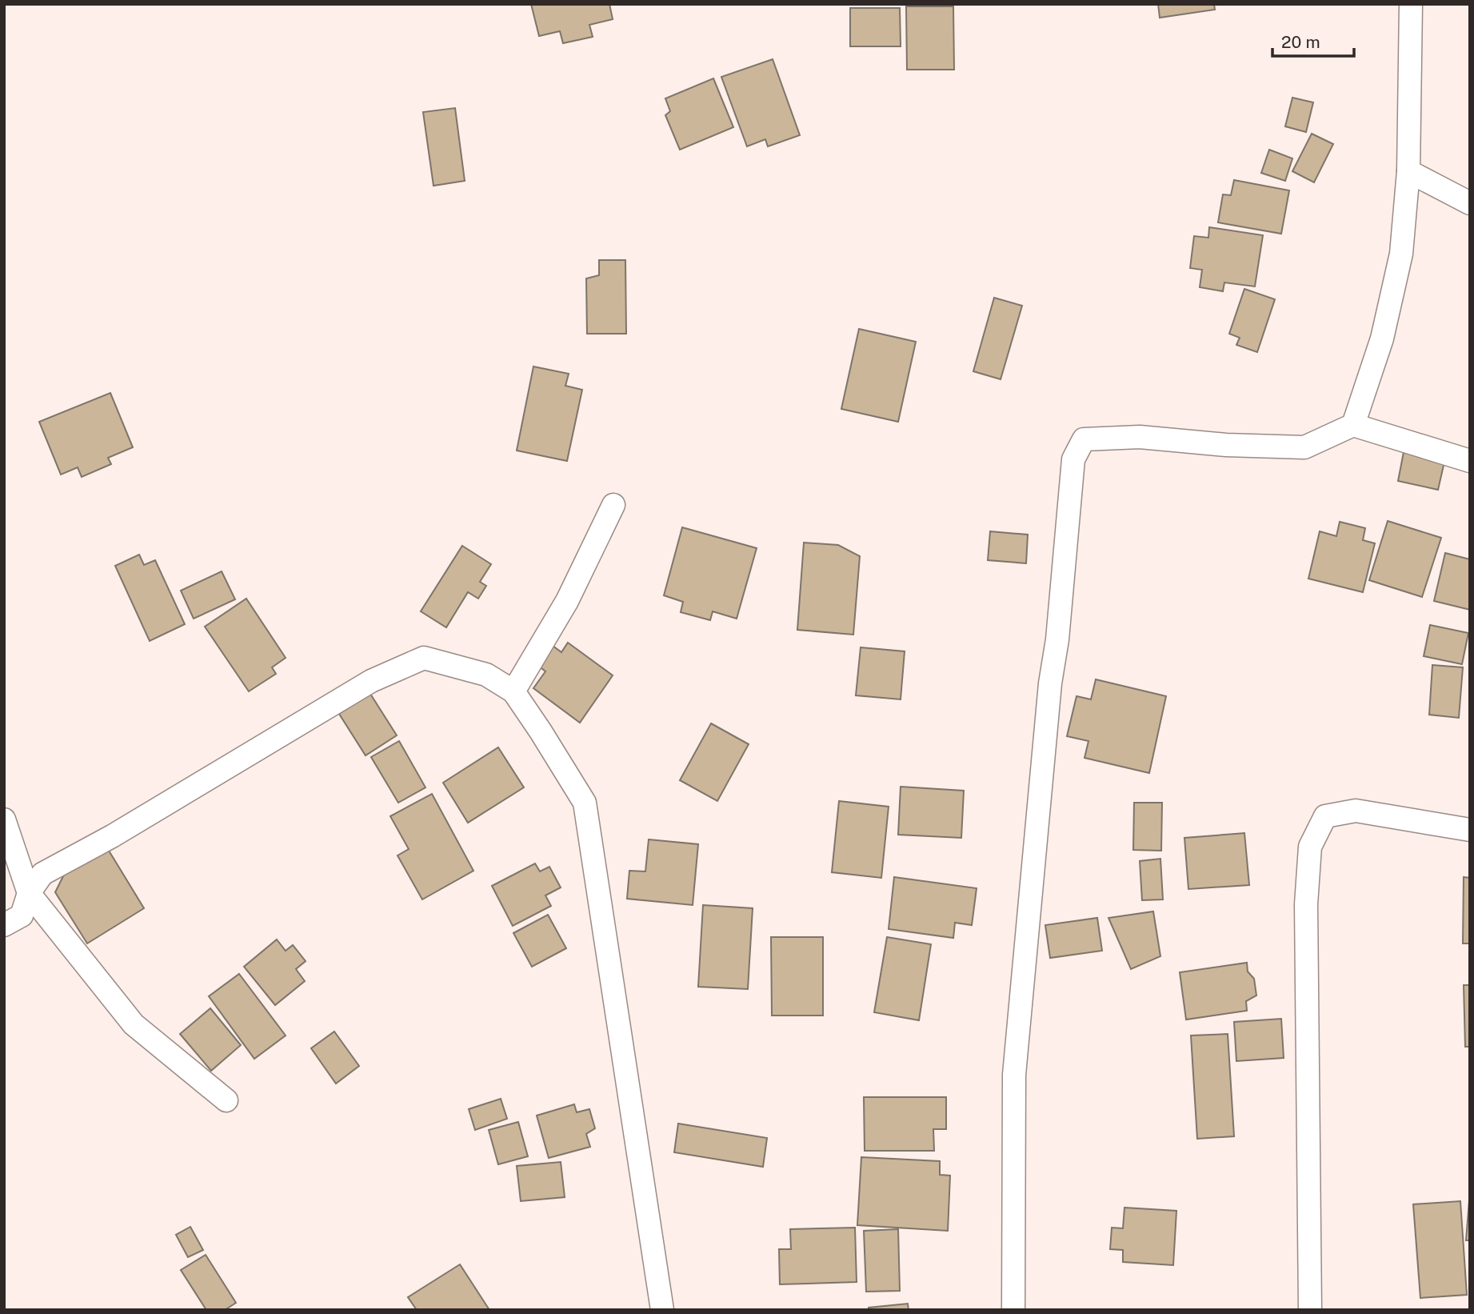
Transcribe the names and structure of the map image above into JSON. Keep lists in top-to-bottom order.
{
  "scale_bar": "20 m"
}
